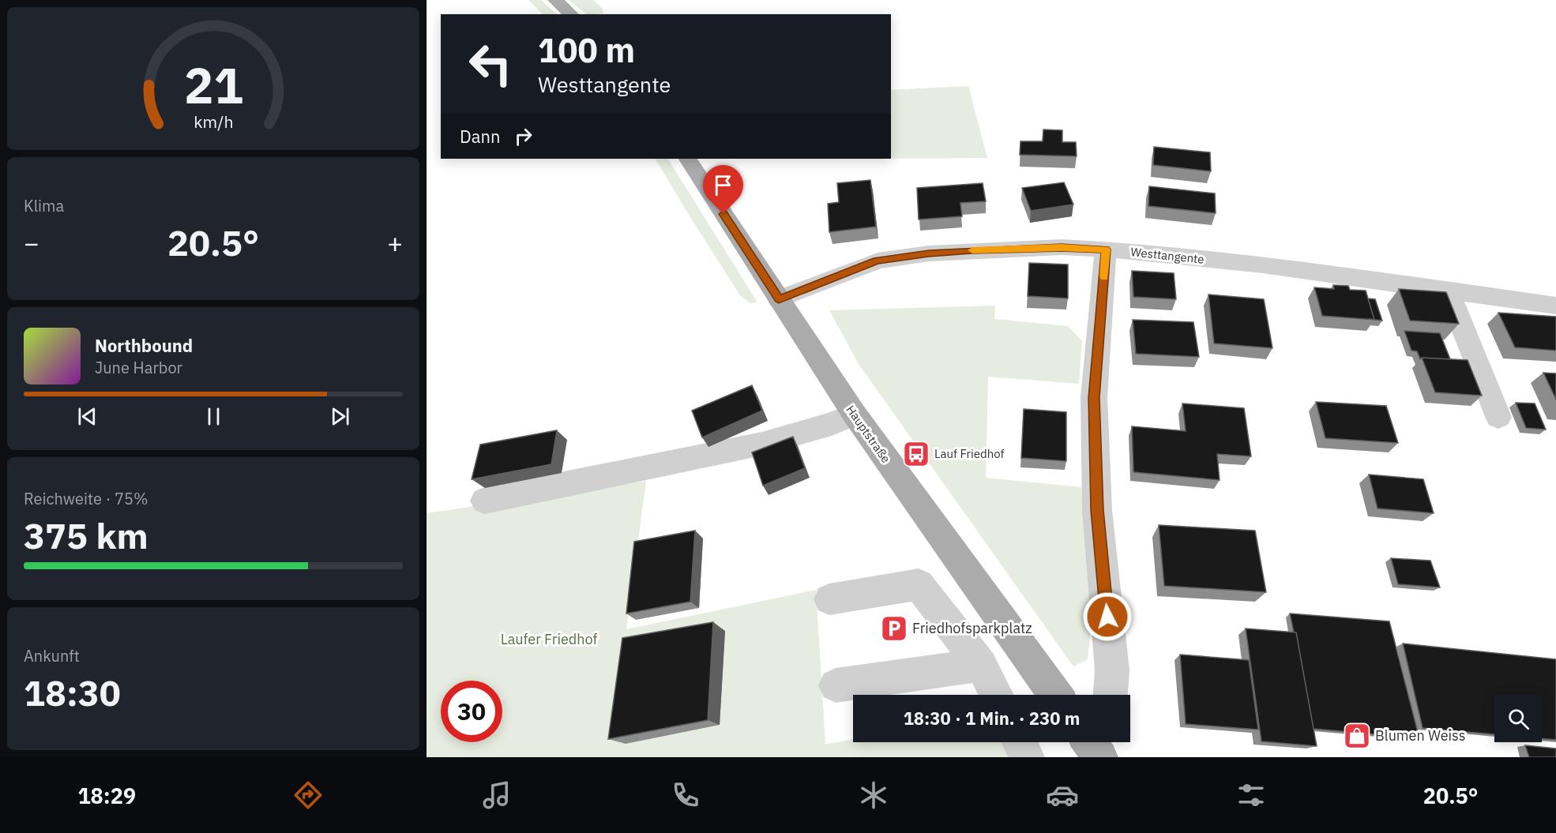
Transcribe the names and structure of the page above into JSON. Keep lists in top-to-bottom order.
{
  "streets": {
    "main road": ["Hauptstraße"],
    "street": ["Westtangente"]
  },
  "crossings": [
    ["Westtangente", "Hauptstraße"]
  ],
  "parks": ["Laufer Friedhof"],
  "places": {
    "bus stop": ["Lauf Friedhof"],
    "parking": ["Friedhofsparkplatz"],
    "shop": ["Blumen Weiss"]
  },
  "page": {
    "turn": ["100 m", "Westtangente"],
    "then": "Dann",
    "tile": [
      "Klima",
      ["Reichweite · 75%", "375 km"],
      ["Ankunft", "18:30"]
    ],
    "heat": ["−", "20.5°", "+"],
    "song": ["Northbound", "June Harbor"],
    "limit": "30",
    "trip": "18:30 · 1 Min. · 230 m",
    "tabs": ["18:29", "20.5°"],
    "gauge": ["21", "km/h"]
  }
}
